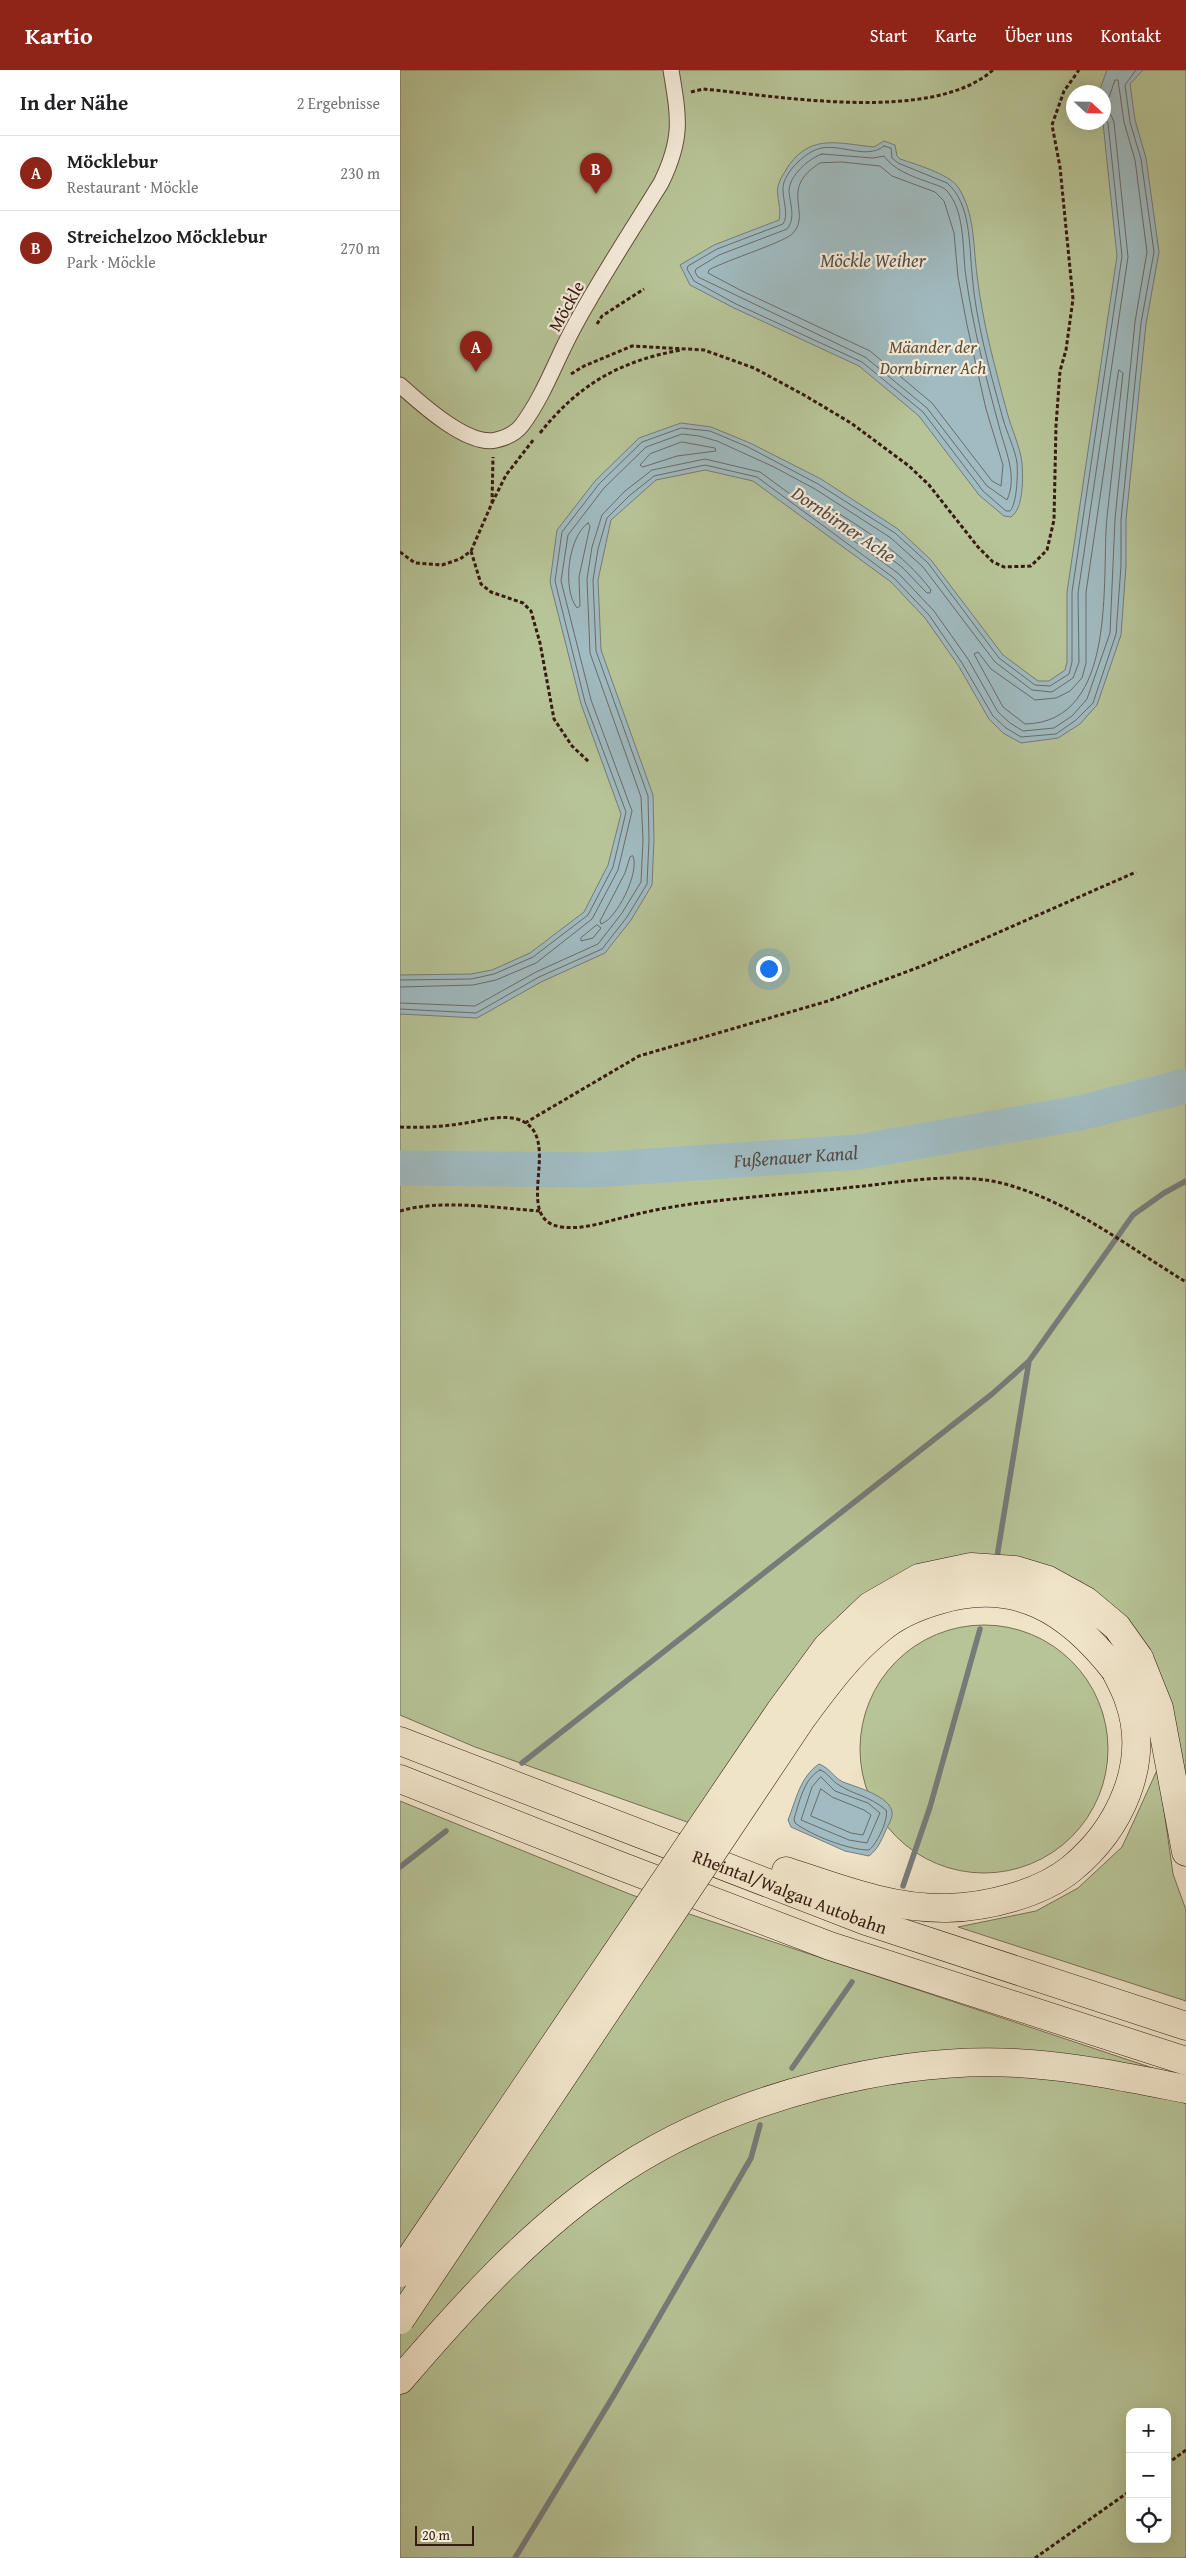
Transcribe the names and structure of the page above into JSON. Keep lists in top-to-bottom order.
{
  "streets": {
    "highway": ["Rheintal/Walgau Autobahn"],
    "street": ["Möckle"]
  },
  "water": ["Möckle Weiher", "Dornbirner Ache", "Fußenauer Kanal"],
  "parks": ["Mäander der Dornbirner Ach"],
  "scale_bar": "20 m",
  "north": "right",
  "page": {
    "header": "Kartio",
    "nav": [
      "Start",
      "Karte",
      "Über uns",
      "Kontakt"
    ],
    "heading": ["In der Nähe", "2 Ergebnisse"],
    "list": [
      {
        "mark": "A",
        "name": "Möcklebur",
        "note": "Restaurant · Möckle",
        "value": "230 m"
      },
      {
        "mark": "B",
        "name": "Streichelzoo Möcklebur",
        "note": "Park · Möckle",
        "value": "270 m"
      }
    ],
    "pins": ["B", "A"],
    "map_buttons": ["+", "−"],
    "scale": "20 m"
  }
}
